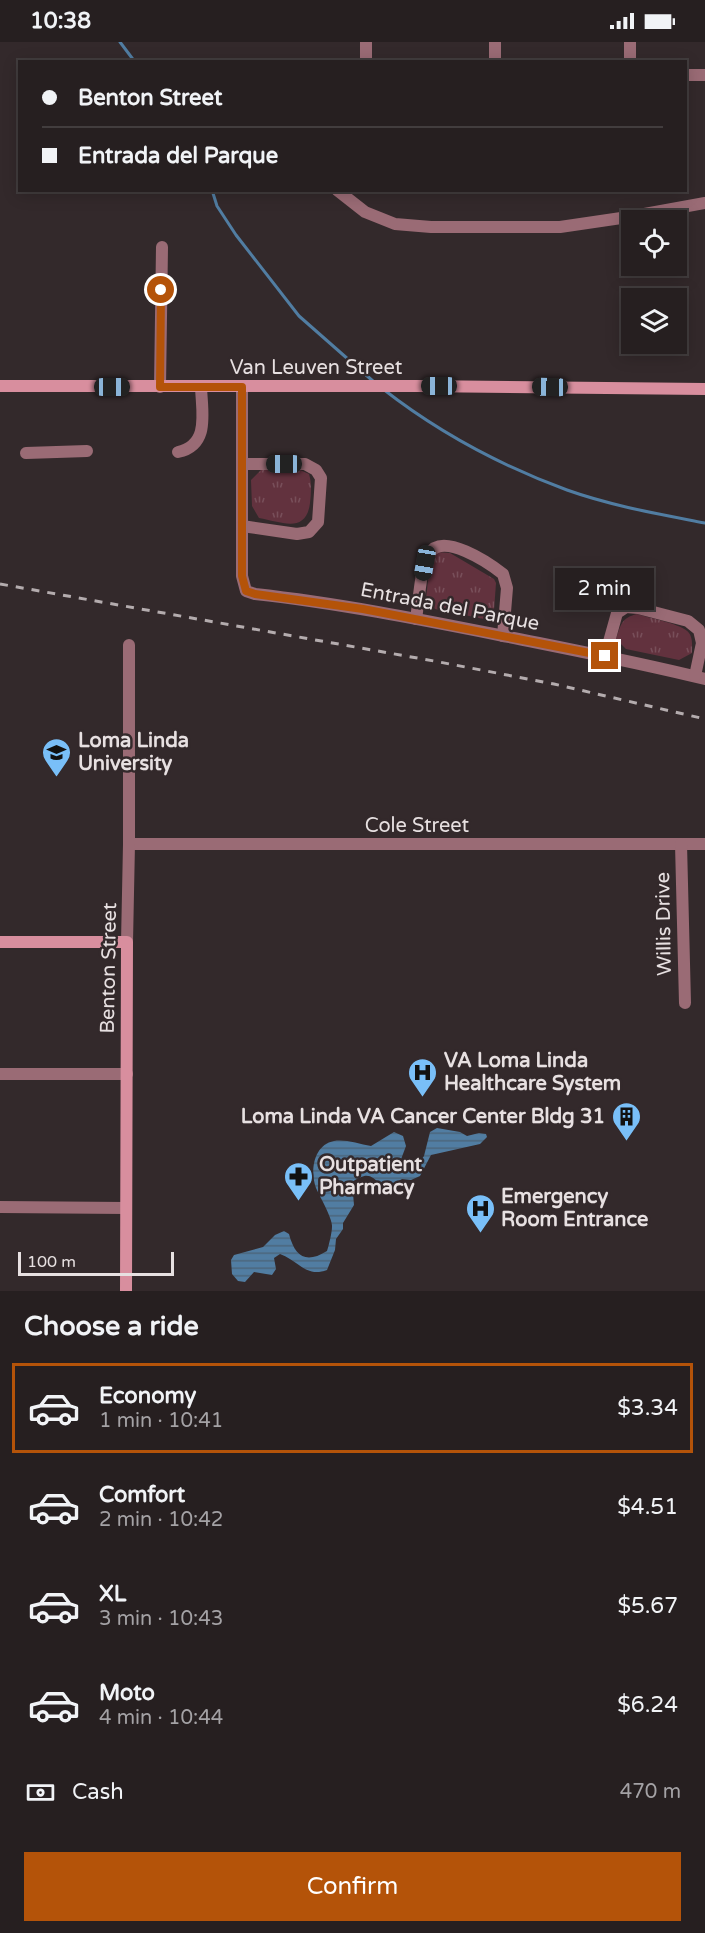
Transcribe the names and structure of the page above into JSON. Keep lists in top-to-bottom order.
{
  "streets": {
    "street": [
      "Van Leuven Street",
      "Entrada del Parque",
      "Cole Street",
      "Willis Drive",
      "Benton Street"
    ]
  },
  "crossings": [
    ["Van Leuven Street", "Entrada del Parque"],
    ["Cole Street", "Willis Drive"],
    ["Cole Street", "Benton Street"]
  ],
  "places": {
    "school or university": ["Loma Linda University"],
    "hospital": ["VA Loma Linda Healthcare System", "Emergency Room Entrance"],
    "building": ["Loma Linda VA Cancer Center Bldg 31"],
    "pharmacy": ["Outpatient Pharmacy"]
  },
  "scale_bar": "100 m",
  "page": {
    "status": "10:38",
    "banner": ["Benton Street", "Entrada del Parque"],
    "bubble": "2 min",
    "scale": "100 m",
    "heading": "Choose a ride",
    "list": [
      {
        "name": "Economy",
        "note": "1 min · 10:41",
        "value": "$3.34"
      },
      {
        "name": "Comfort",
        "note": "2 min · 10:42",
        "value": "$4.51"
      },
      {
        "name": "XL",
        "note": "3 min · 10:43",
        "value": "$5.67"
      },
      {
        "name": "Moto",
        "note": "4 min · 10:44",
        "value": "$6.24"
      }
    ],
    "pay": ["Cash", "470 m"],
    "buttons": "Confirm"
  }
}
